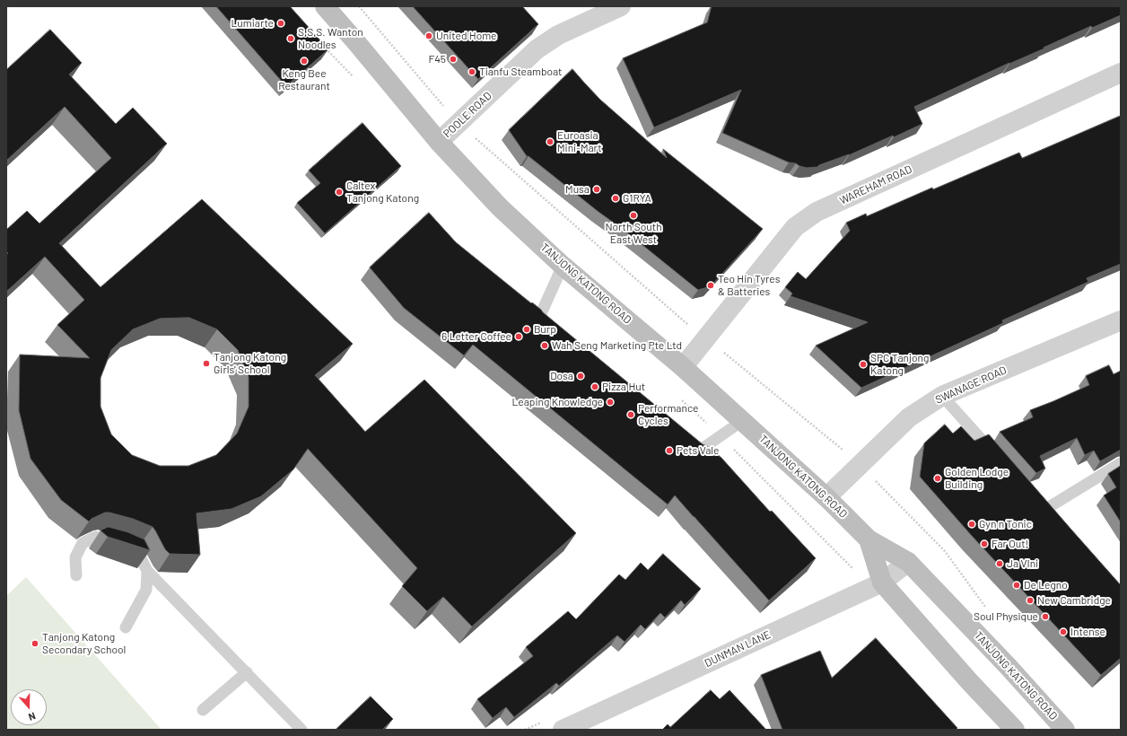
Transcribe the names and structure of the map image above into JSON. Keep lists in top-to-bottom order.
{
  "streets": {
    "main road": ["TANJONG KATONG ROAD"],
    "street": [
      "POOLE ROAD",
      "WAREHAM ROAD",
      "SWANAGE ROAD",
      "DUNMAN LANE"
    ]
  },
  "crossings": [
    ["POOLE ROAD", "TANJONG KATONG ROAD"],
    ["WAREHAM ROAD", "TANJONG KATONG ROAD"],
    ["TANJONG KATONG ROAD", "SWANAGE ROAD"],
    ["TANJONG KATONG ROAD", "DUNMAN LANE"]
  ],
  "places": [
    "Lumiarte",
    "United Home",
    "S.S.S. Wanton Noodles",
    "F45",
    "Keng Bee Restaurant",
    "Tianfu Steamboat",
    "Euroasia Mini-Mart",
    "Musa",
    "Caltex Tanjong Katong",
    "G1RYA",
    "North South East West",
    "Teo Hin Tyres & Batteries",
    "Burp",
    "6 Letter Coffee",
    "Wah Seng Marketing Pte Ltd",
    "Tanjong Katong Girls' School",
    "SPC Tanjong Katong",
    "Dosa",
    "Pizza Hut",
    "Leaping Knowledge",
    "Performance Cycles",
    "Pets Vale",
    "Golden Lodge Building",
    "Gyn n Tonic",
    "Far Out!",
    "Ja VIni",
    "De Legno",
    "New Cambridge",
    "Soul Physique",
    "Intense",
    "Tanjong Katong Secondary School"
  ],
  "north": "bottom"
}
